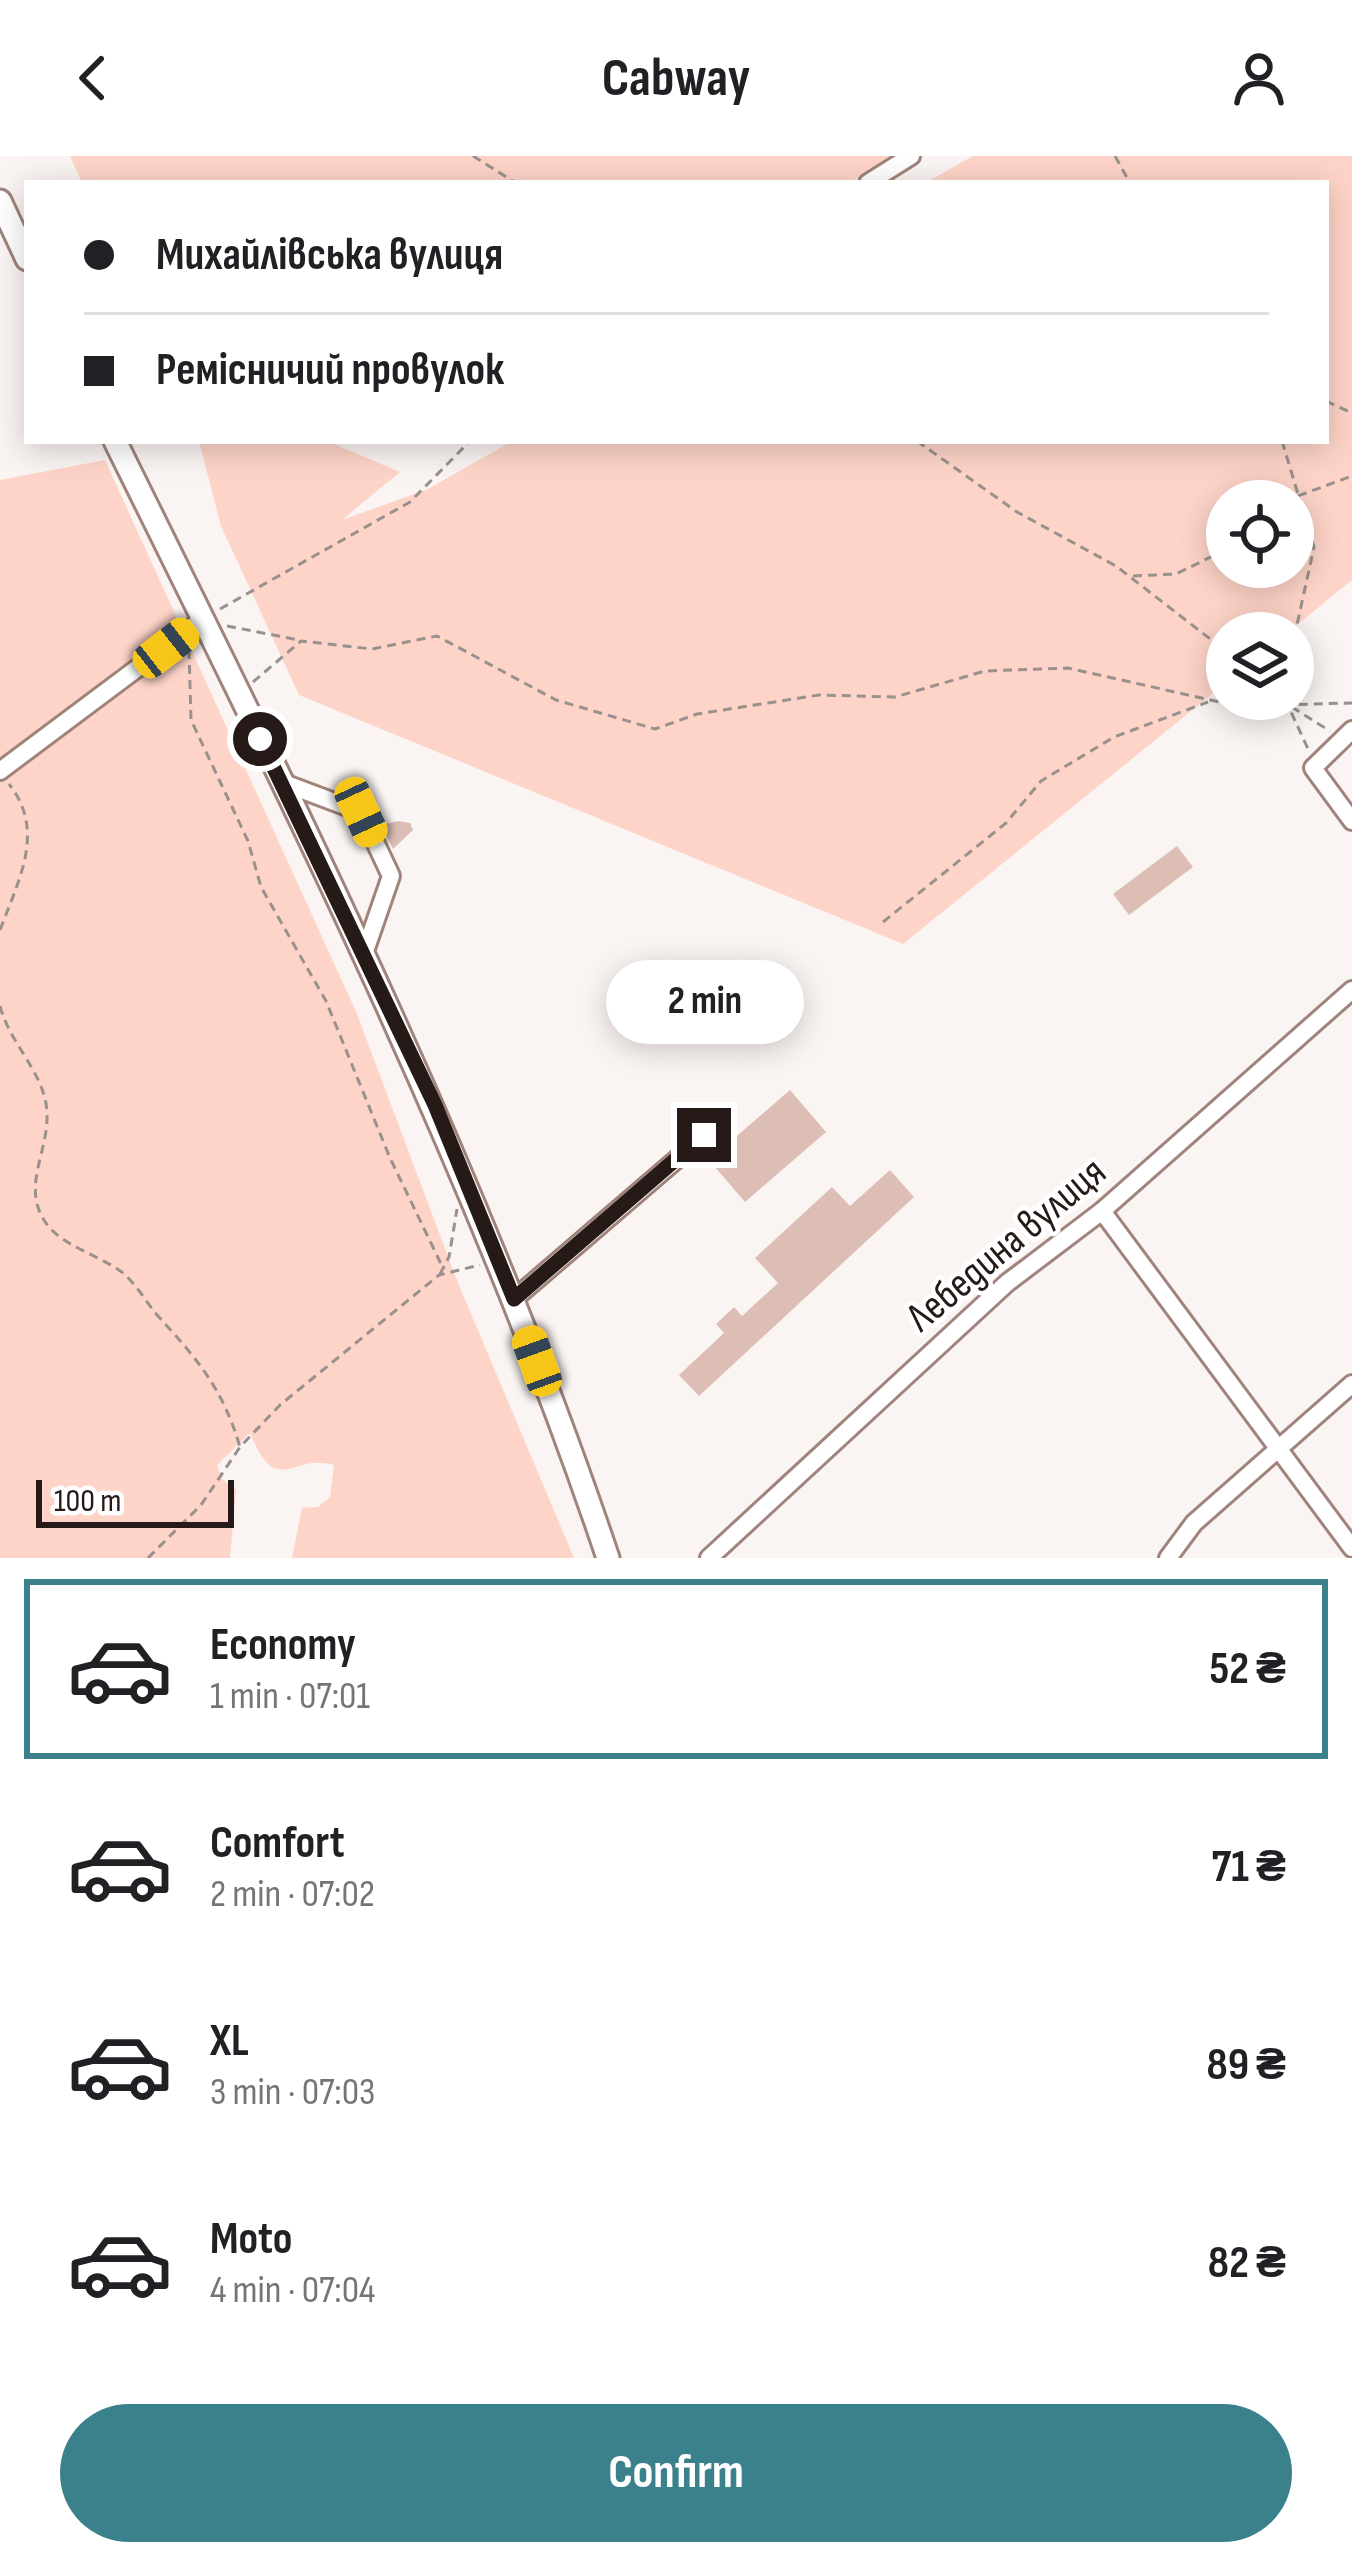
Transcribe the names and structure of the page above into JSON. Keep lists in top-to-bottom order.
{
  "streets": {
    "street": ["Лебедина вулиця"]
  },
  "scale_bar": "100 m",
  "page": {
    "header": "Cabway",
    "banner": ["Михайлівська вулиця", "Ремісничий провулок"],
    "bubble": "2 min",
    "scale": "100 m",
    "list": [
      {
        "name": "Economy",
        "note": "1 min · 07:01",
        "value": "52 ₴"
      },
      {
        "name": "Comfort",
        "note": "2 min · 07:02",
        "value": "71 ₴"
      },
      {
        "name": "XL",
        "note": "3 min · 07:03",
        "value": "89 ₴"
      },
      {
        "name": "Moto",
        "note": "4 min · 07:04",
        "value": "82 ₴"
      }
    ],
    "buttons": "Confirm"
  }
}
